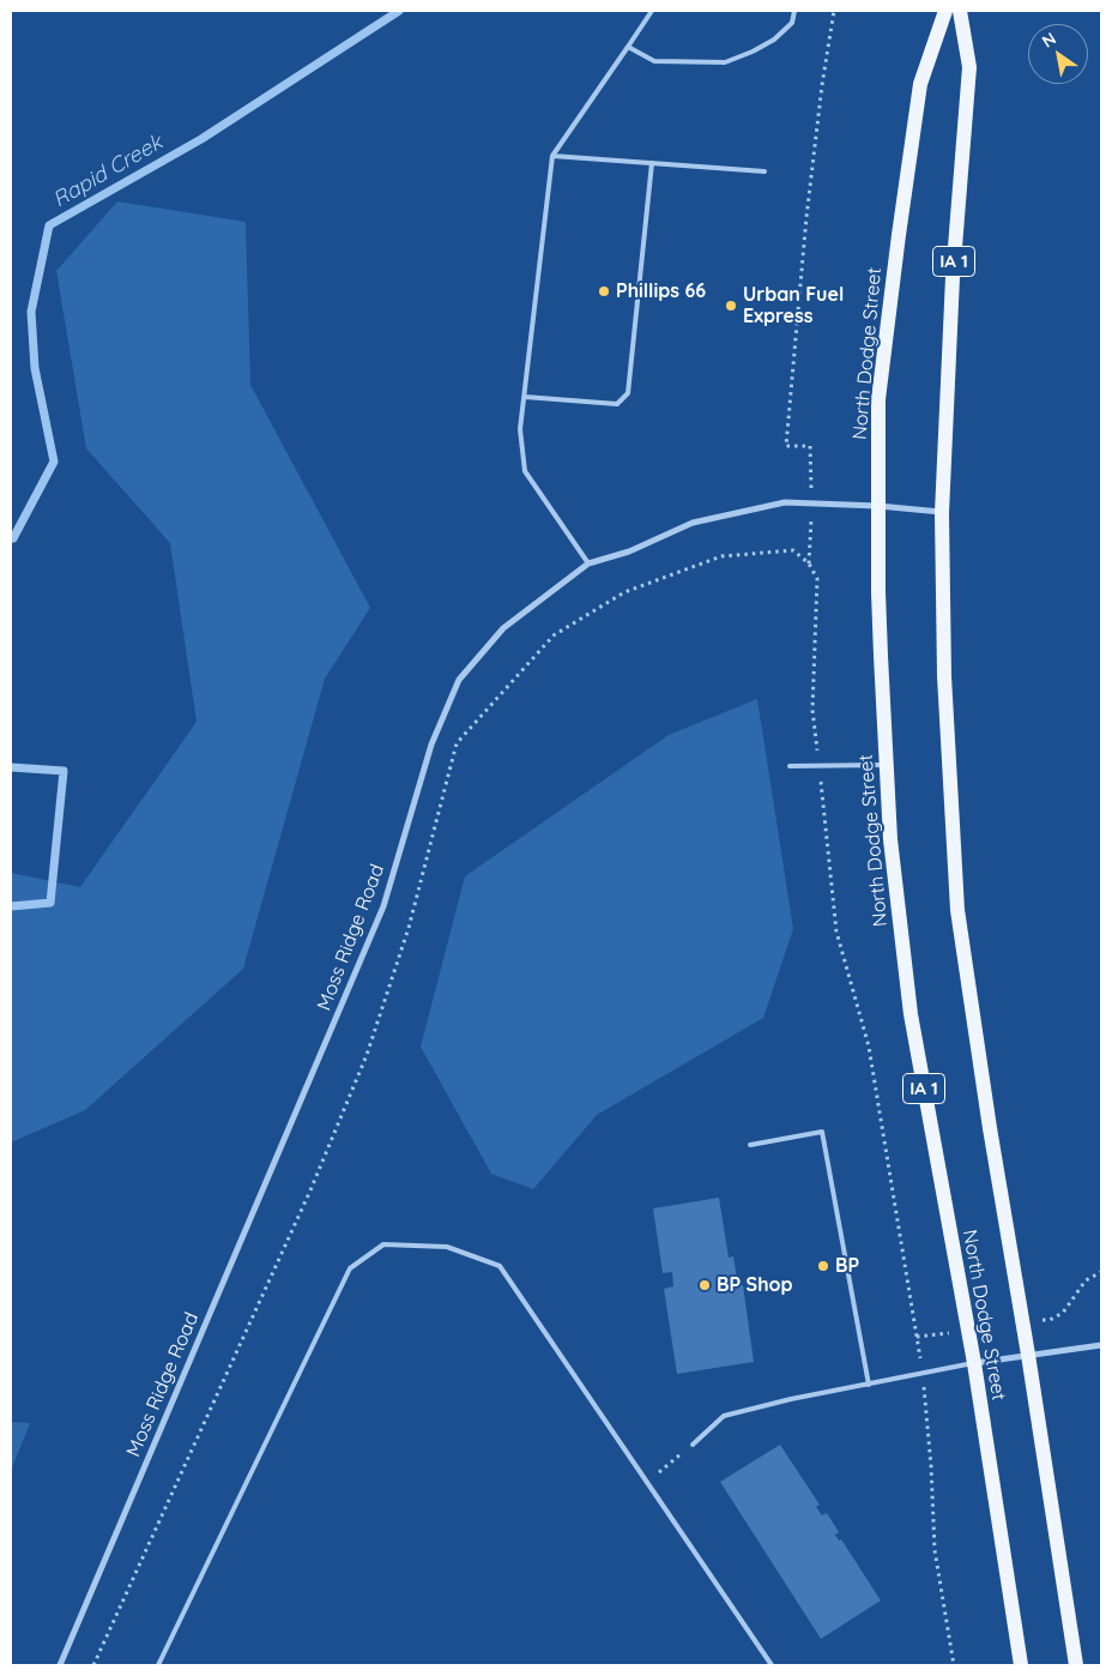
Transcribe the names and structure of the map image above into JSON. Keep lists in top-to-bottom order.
{
  "streets": {
    "main road": ["IA 1", "North Dodge Street"],
    "street": ["Moss Ridge Road"]
  },
  "crossings": [
    ["North Dodge Street", "Moss Ridge Road"]
  ],
  "water": ["Rapid Creek"],
  "places": [
    "Phillips 66",
    "Urban Fuel Express",
    "BP",
    "BP Shop"
  ],
  "north": "top left"
}
